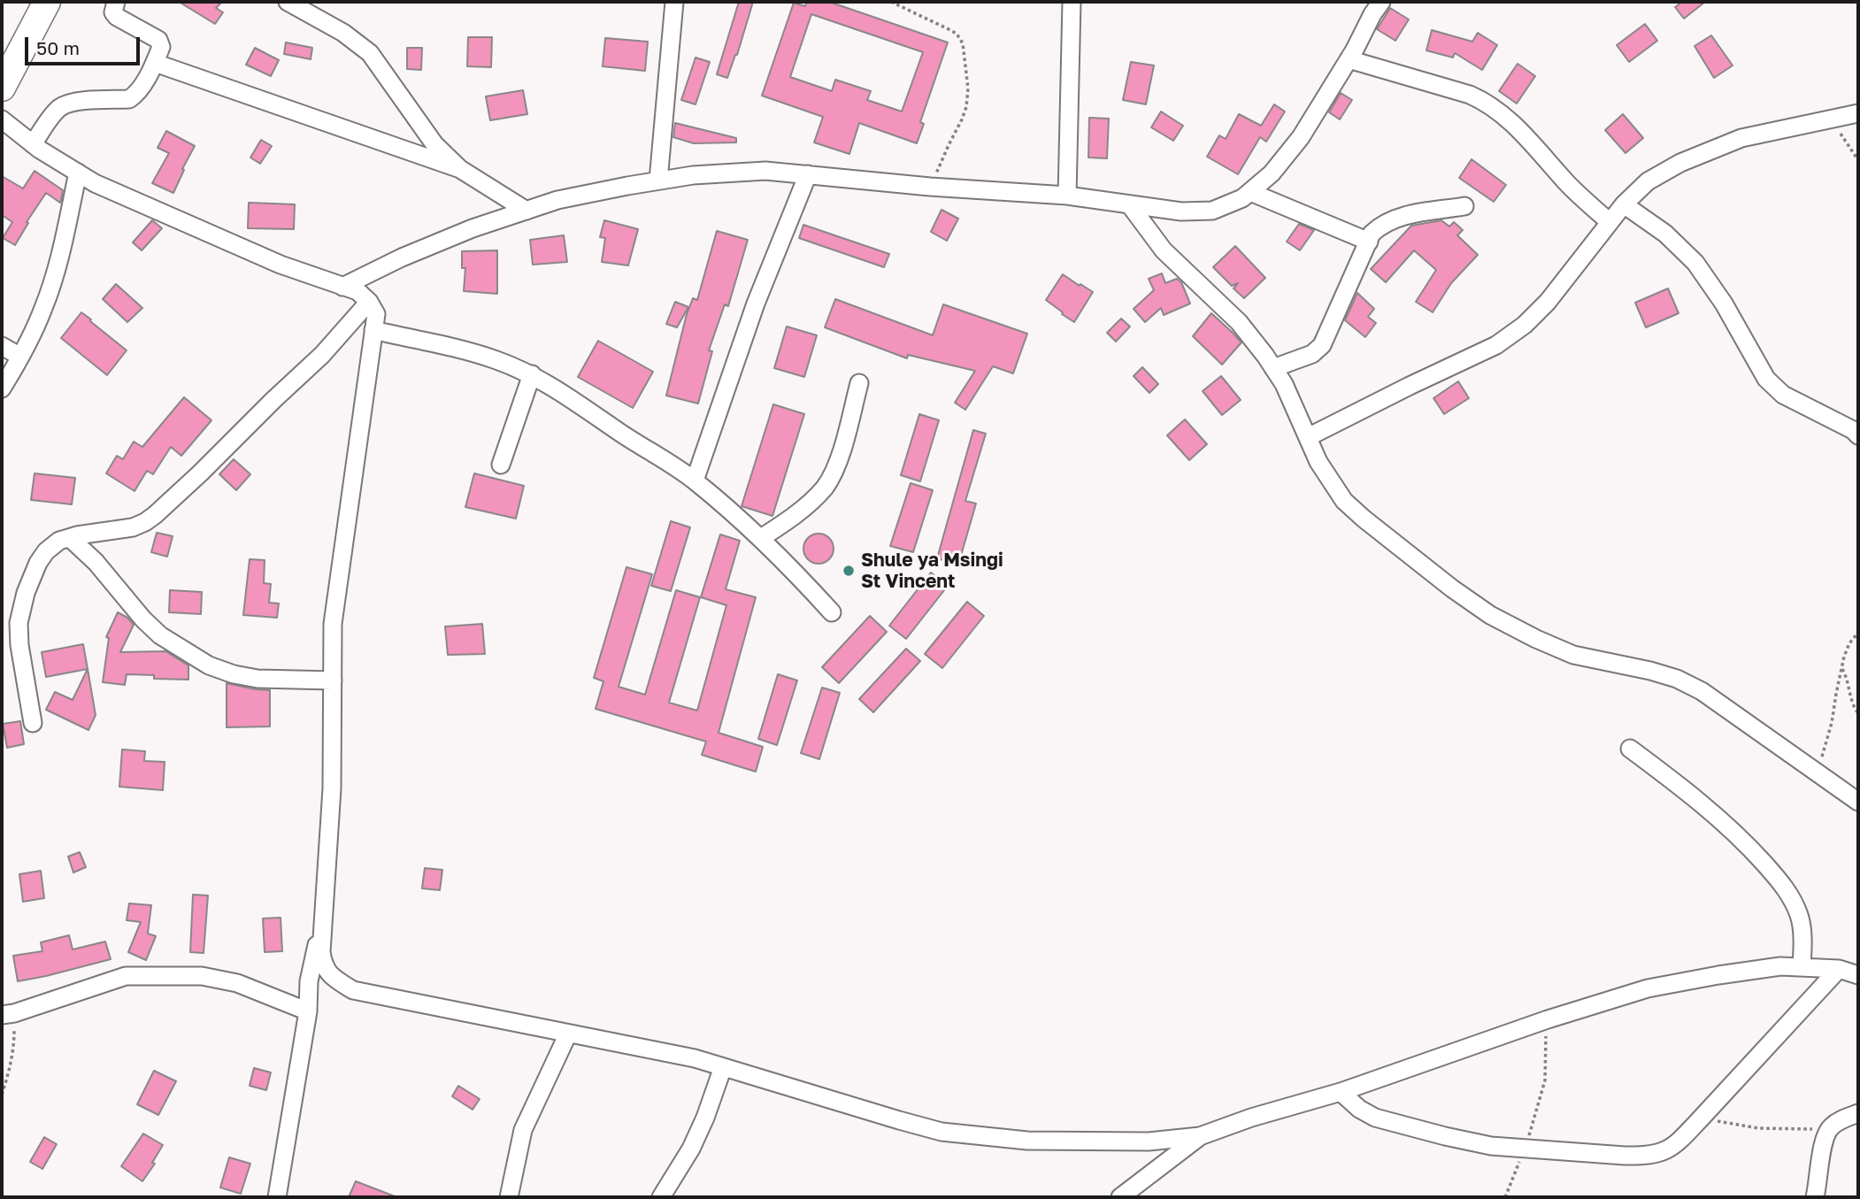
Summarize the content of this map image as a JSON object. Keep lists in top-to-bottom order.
{
  "places": ["Shule ya Msingi St Vincent"],
  "scale_bar": "50 m"
}
